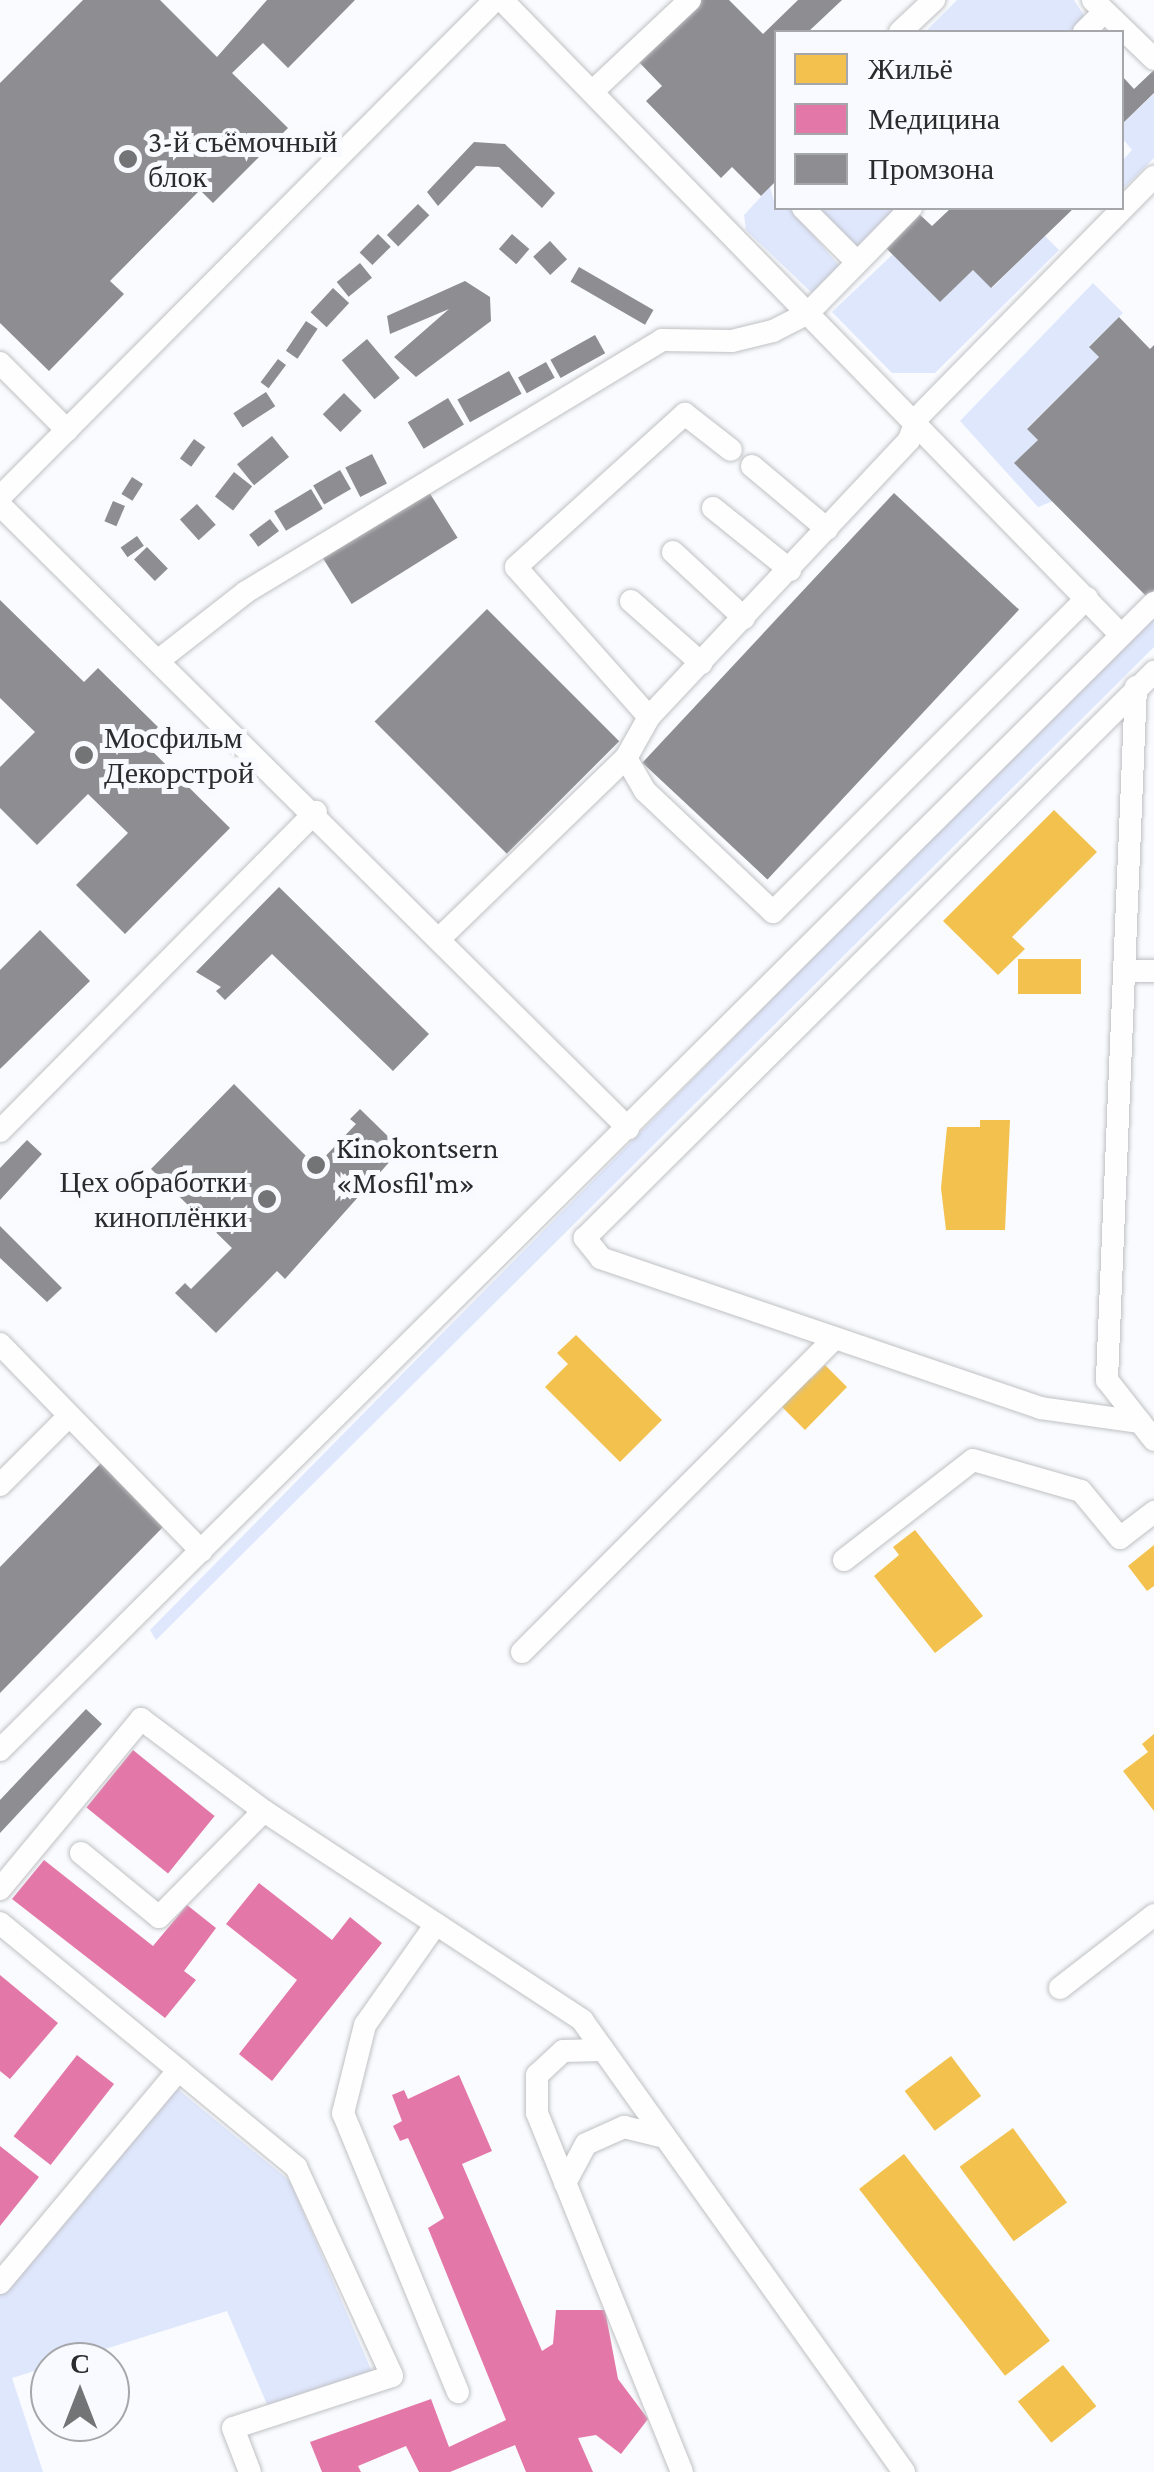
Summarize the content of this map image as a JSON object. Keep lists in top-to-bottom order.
{
  "places": [
    "3-й съёмочный блок",
    "Мосфильм Декорстрой",
    "Kinokontsern «Mosfil'm»",
    "Цех обработки киноплёнки"
  ],
  "legend": ["Жильё", "Медицина", "Промзона"],
  "north": "top"
}
